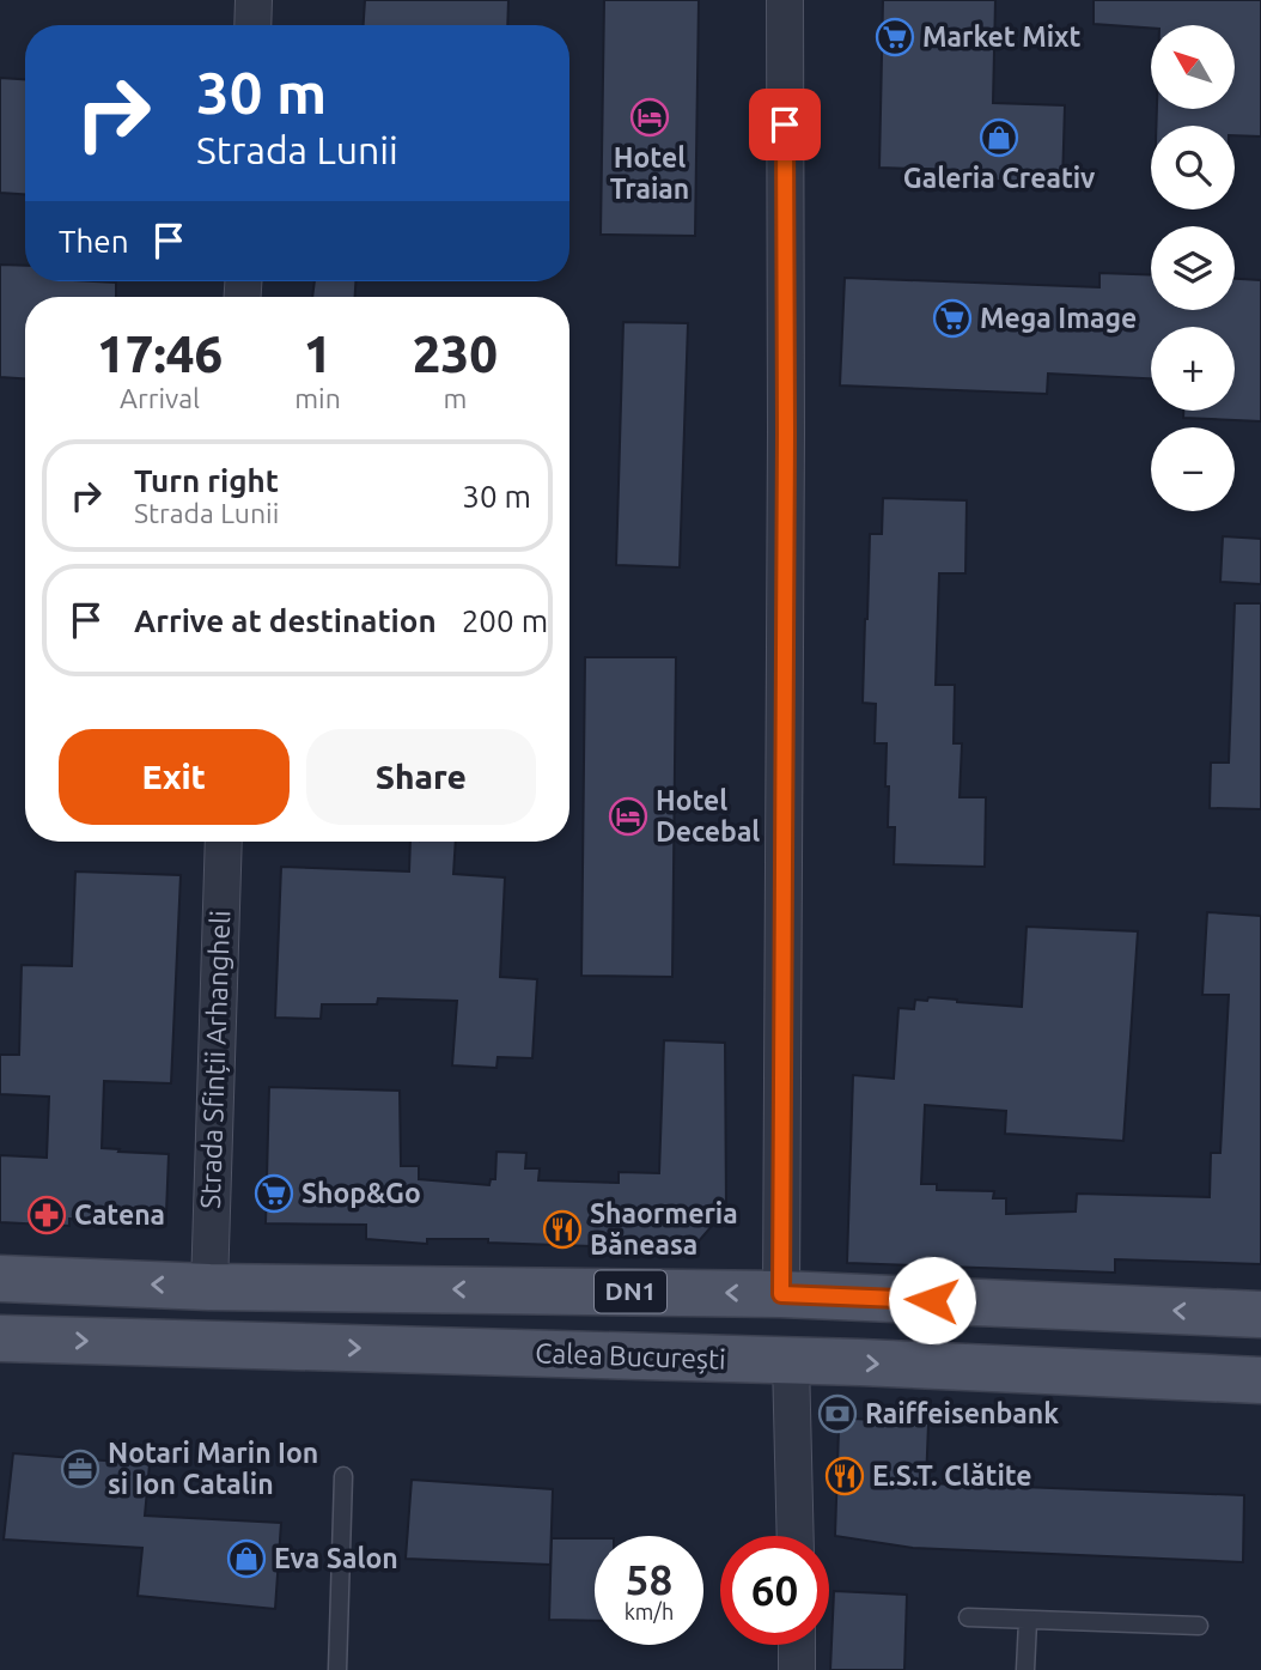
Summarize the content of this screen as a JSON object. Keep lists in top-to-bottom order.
{
  "streets": {
    "main road": ["DN1", "Calea București"],
    "street": ["Strada Sfinții Arhangheli"]
  },
  "crossings": [
    ["Strada Sfinții Arhangheli", "DN1"]
  ],
  "places": {
    "supermarket": ["Market Mixt", "Mega Image", "Shop&Go"],
    "hotel": ["Hotel Traian", "Hotel Decebal"],
    "shop": ["Galeria Creativ", "Eva Salon"],
    "pharmacy": ["Catena"],
    "restaurant": ["Shaormeria Băneasa", "E.S.T. Clătite"],
    "bank": ["Raiffeisenbank"],
    "office": ["Notari Marin Ion si Ion Catalin"]
  },
  "north": "top left",
  "page": {
    "map_buttons": ["+", "−"],
    "turn": ["30 m", "Strada Lunii"],
    "then": "Then",
    "eta": [
      "17:46",
      "Arrival",
      "1",
      "min",
      "230",
      "m"
    ],
    "list": [
      {
        "name": "Turn right",
        "note": "Strada Lunii",
        "value": "30 m"
      },
      {
        "name": "Arrive at destination",
        "value": "200 m"
      }
    ],
    "buttons": ["Exit", "Share"],
    "speed": "58 km/h",
    "limit": "60"
  }
}
